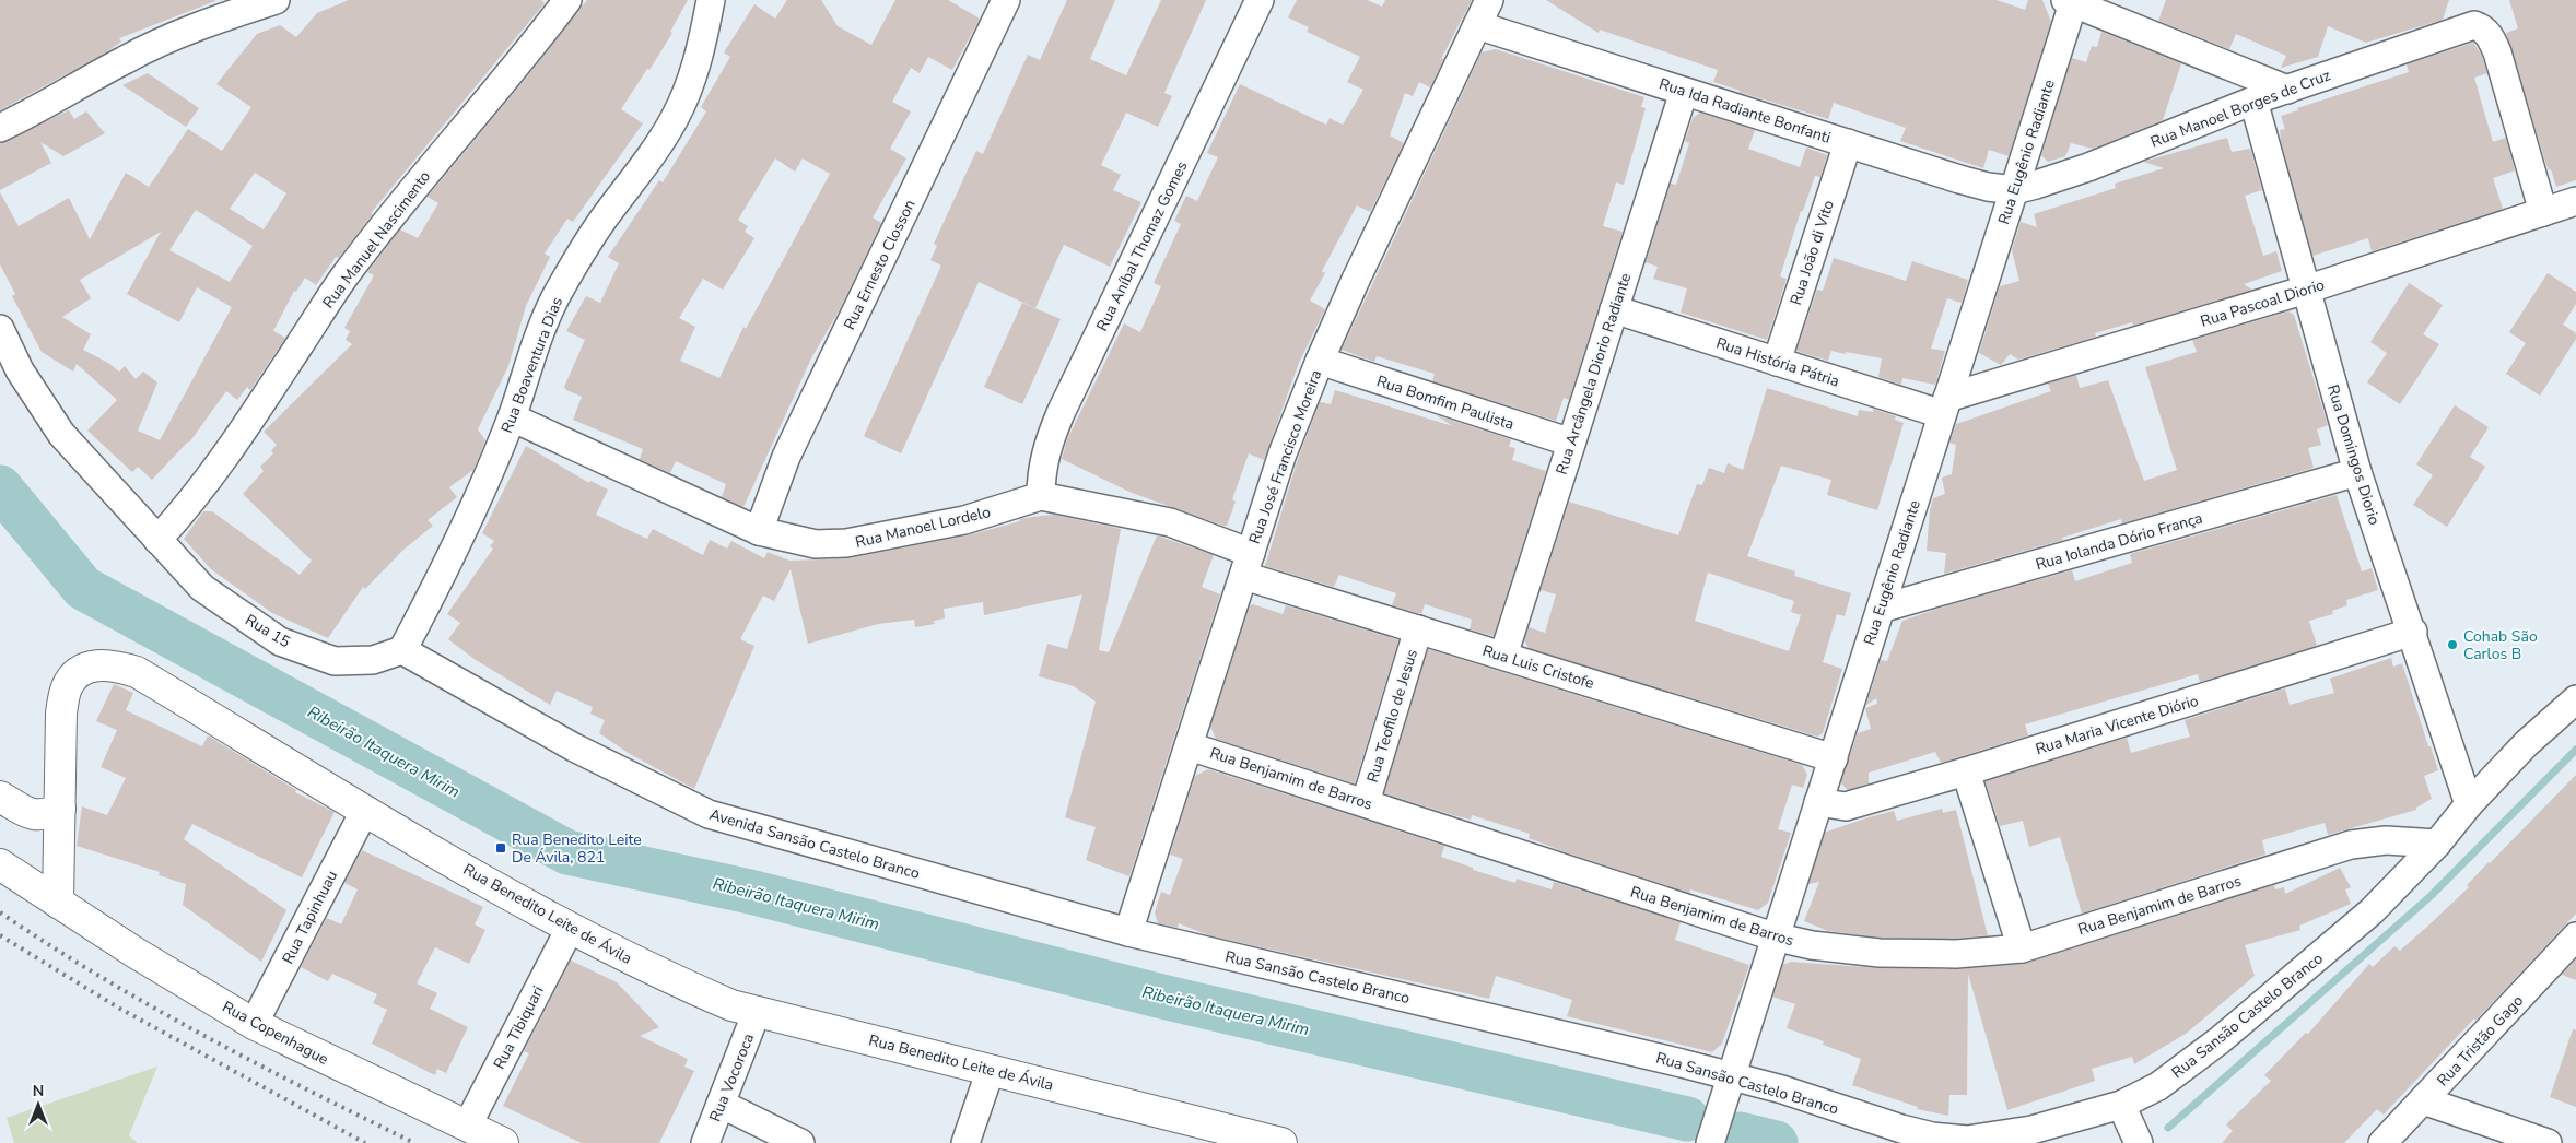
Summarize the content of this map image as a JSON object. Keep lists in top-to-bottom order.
{
  "streets": {
    "main road": ["Rua Benedito Leite de Ávila", "Rua Copenhague"],
    "street": [
      "Rua Manoel Borges de Cruz",
      "Rua Ida Radiante Bonfanti",
      "Rua Eugênio Radiante",
      "Rua Manuel Nascimento",
      "Rua Aníbal Thomaz Gomes",
      "Rua João di Vito",
      "Rua Ernesto Closson",
      "Rua Pascoal Diorio",
      "Rua História Pátria",
      "Rua Boaventura Dias",
      "Rua Arcângela Diorio Radiante",
      "Rua Bomfim Paulista",
      "Rua Domingos Diorio",
      "Rua José Francisco Moreira",
      "Rua Manoel Lordelo",
      "Rua Iolanda Dório França",
      "Rua 15",
      "Rua Luis Cristofe",
      "Rua Teofilo de Jesus",
      "Rua Maria Vicente Diório",
      "Rua Benjamim de Barros",
      "Avenida Sansão Castelo Branco",
      "Rua Tapinhuau",
      "Rua Sansão Castelo Branco",
      "Rua Tibiquari",
      "Rua Tristão Gago",
      "Rua Vocoroca"
    ]
  },
  "crossings": [
    ["Rua Manoel Borges de Cruz", "Rua Ida Radiante Bonfanti"],
    ["Rua Manoel Borges de Cruz", "Rua Eugênio Radiante"],
    ["Rua Manoel Borges de Cruz", "Rua Pascoal Diorio"],
    ["Rua Manoel Borges de Cruz", "Rua Domingos Diorio"],
    ["Rua Ida Radiante Bonfanti", "Rua Eugênio Radiante"],
    ["Rua Ida Radiante Bonfanti", "Rua João di Vito"],
    ["Rua Ida Radiante Bonfanti", "Rua Arcângela Diorio Radiante"],
    ["Rua Ida Radiante Bonfanti", "Rua José Francisco Moreira"],
    ["Rua Eugênio Radiante", "Rua Pascoal Diorio"],
    ["Rua Eugênio Radiante", "Rua História Pátria"],
    ["Rua Eugênio Radiante", "Rua Iolanda Dório França"],
    ["Rua Eugênio Radiante", "Rua Luis Cristofe"],
    ["Rua Eugênio Radiante", "Rua Maria Vicente Diório"],
    ["Rua Eugênio Radiante", "Rua Benjamim de Barros"],
    ["Rua Eugênio Radiante", "Rua Sansão Castelo Branco"],
    ["Rua Manuel Nascimento", "Rua 15"],
    ["Rua Aníbal Thomaz Gomes", "Rua Manoel Lordelo"],
    ["Rua João di Vito", "Rua História Pátria"],
    ["Rua Ernesto Closson", "Rua Manoel Lordelo"],
    ["Rua Pascoal Diorio", "Rua História Pátria"],
    ["Rua Pascoal Diorio", "Rua Domingos Diorio"],
    ["Rua História Pátria", "Rua Arcângela Diorio Radiante"],
    ["Rua Boaventura Dias", "Rua Manoel Lordelo"],
    ["Rua Boaventura Dias", "Rua 15"],
    ["Rua Boaventura Dias", "Avenida Sansão Castelo Branco"],
    ["Rua Arcângela Diorio Radiante", "Rua Bomfim Paulista"],
    ["Rua Arcângela Diorio Radiante", "Rua Luis Cristofe"],
    ["Rua Bomfim Paulista", "Rua José Francisco Moreira"],
    ["Rua Domingos Diorio", "Rua Iolanda Dório França"],
    ["Rua Domingos Diorio", "Rua Maria Vicente Diório"],
    ["Rua Domingos Diorio", "Rua Sansão Castelo Branco"],
    ["Rua José Francisco Moreira", "Rua Manoel Lordelo"],
    ["Rua José Francisco Moreira", "Rua Luis Cristofe"],
    ["Rua José Francisco Moreira", "Rua Benjamim de Barros"],
    ["Rua José Francisco Moreira", "Avenida Sansão Castelo Branco"],
    ["Rua José Francisco Moreira", "Rua Sansão Castelo Branco"],
    ["Rua Manoel Lordelo", "Rua Luis Cristofe"],
    ["Rua 15", "Avenida Sansão Castelo Branco"],
    ["Rua Luis Cristofe", "Rua Teofilo de Jesus"],
    ["Rua Teofilo de Jesus", "Rua Benjamim de Barros"],
    ["Rua Benjamim de Barros", "Rua Sansão Castelo Branco"],
    ["Avenida Sansão Castelo Branco", "Rua Sansão Castelo Branco"],
    ["Rua Benedito Leite de Ávila", "Rua Tapinhuau"],
    ["Rua Benedito Leite de Ávila", "Rua Tibiquari"],
    ["Rua Benedito Leite de Ávila", "Rua Copenhague"],
    ["Rua Benedito Leite de Ávila", "Rua Vocoroca"],
    ["Rua Tapinhuau", "Rua Copenhague"],
    ["Rua Tibiquari", "Rua Copenhague"]
  ],
  "water": ["Ribeirão Itaquera Mirim"],
  "places": {
    "other": ["Cohab São Carlos B"],
    "transit": ["Rua Benedito Leite De Ávila, 821"]
  },
  "north": "top"
}
